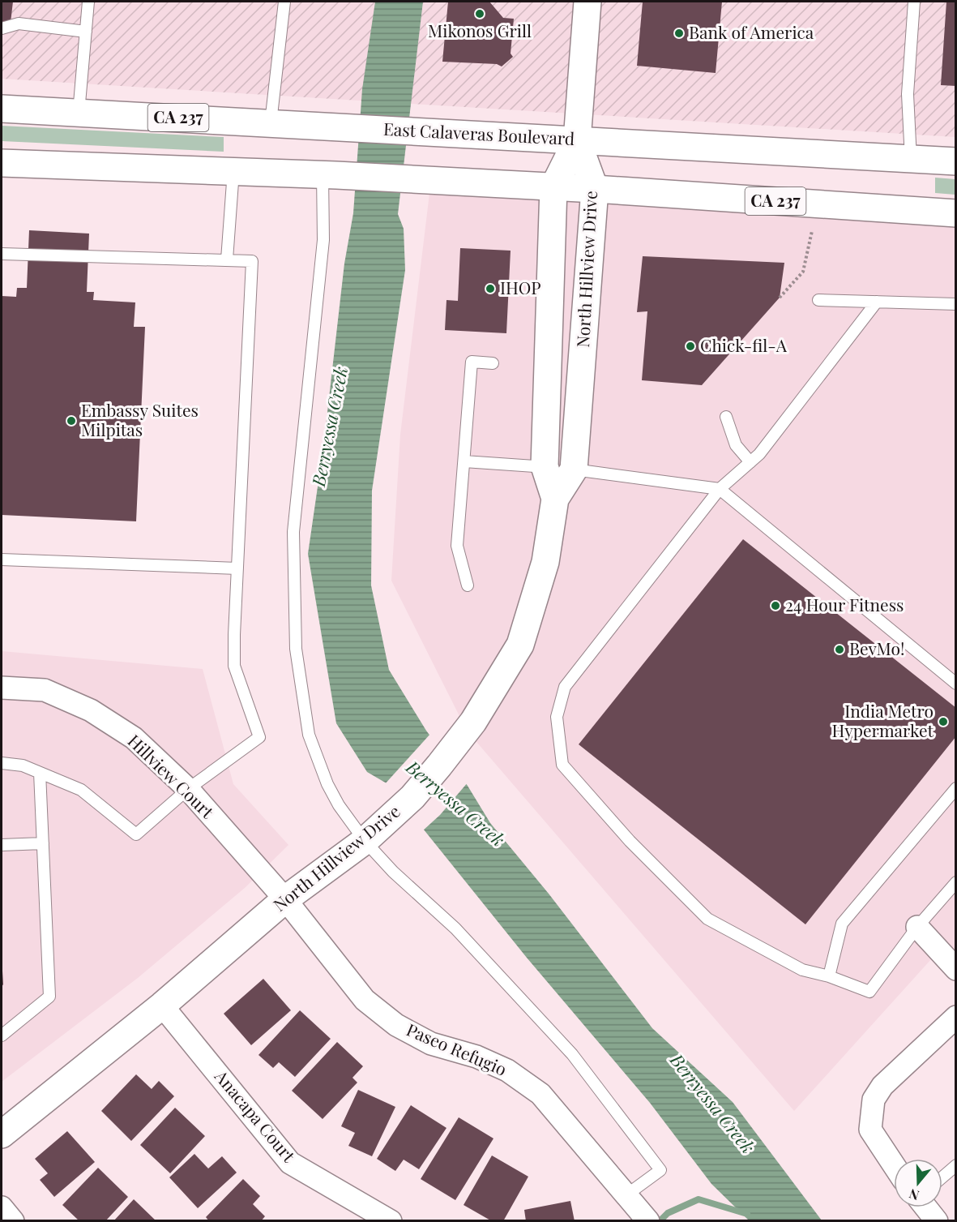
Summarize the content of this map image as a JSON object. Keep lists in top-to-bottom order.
{
  "streets": {
    "main road": ["CA 237", "East Calaveras Boulevard", "North Hillview Drive"],
    "street": ["Hillview Court", "Paseo Refugio", "Anacapa Court"]
  },
  "crossings": [
    ["CA 237", "North Hillview Drive"],
    ["East Calaveras Boulevard", "North Hillview Drive"],
    ["North Hillview Drive", "Hillview Court"],
    ["North Hillview Drive", "Paseo Refugio"],
    ["North Hillview Drive", "Anacapa Court"],
    ["Hillview Court", "Paseo Refugio"]
  ],
  "water": ["Berryessa Creek"],
  "places": [
    "Mikonos Grill",
    "Bank of America",
    "IHOP",
    "Chick-fil-A",
    "Embassy Suites Milpitas",
    "24 Hour Fitness",
    "BevMo!",
    "India Metro Hypermarket"
  ],
  "north": "bottom"
}
